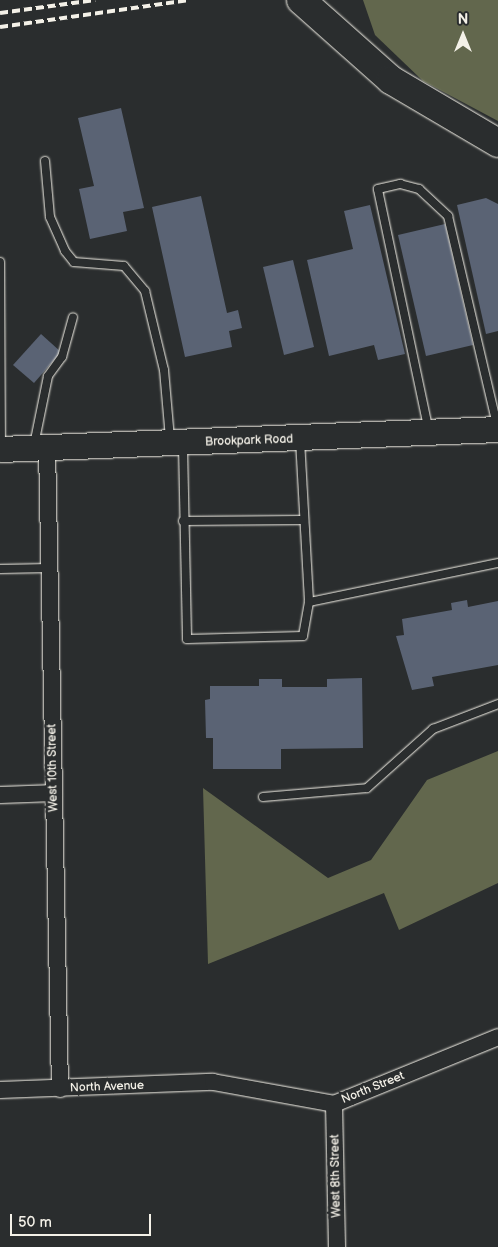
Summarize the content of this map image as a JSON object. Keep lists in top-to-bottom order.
{
  "streets": {
    "main road": ["Brookpark Road"],
    "street": [
      "West 10th Street",
      "North Avenue",
      "North Street",
      "West 8th Street"
    ]
  },
  "crossings": [
    ["Brookpark Road", "West 10th Street"],
    ["West 10th Street", "North Avenue"],
    ["North Avenue", "North Street"],
    ["North Street", "West 8th Street"]
  ],
  "scale_bar": "50 m",
  "north": "top"
}
